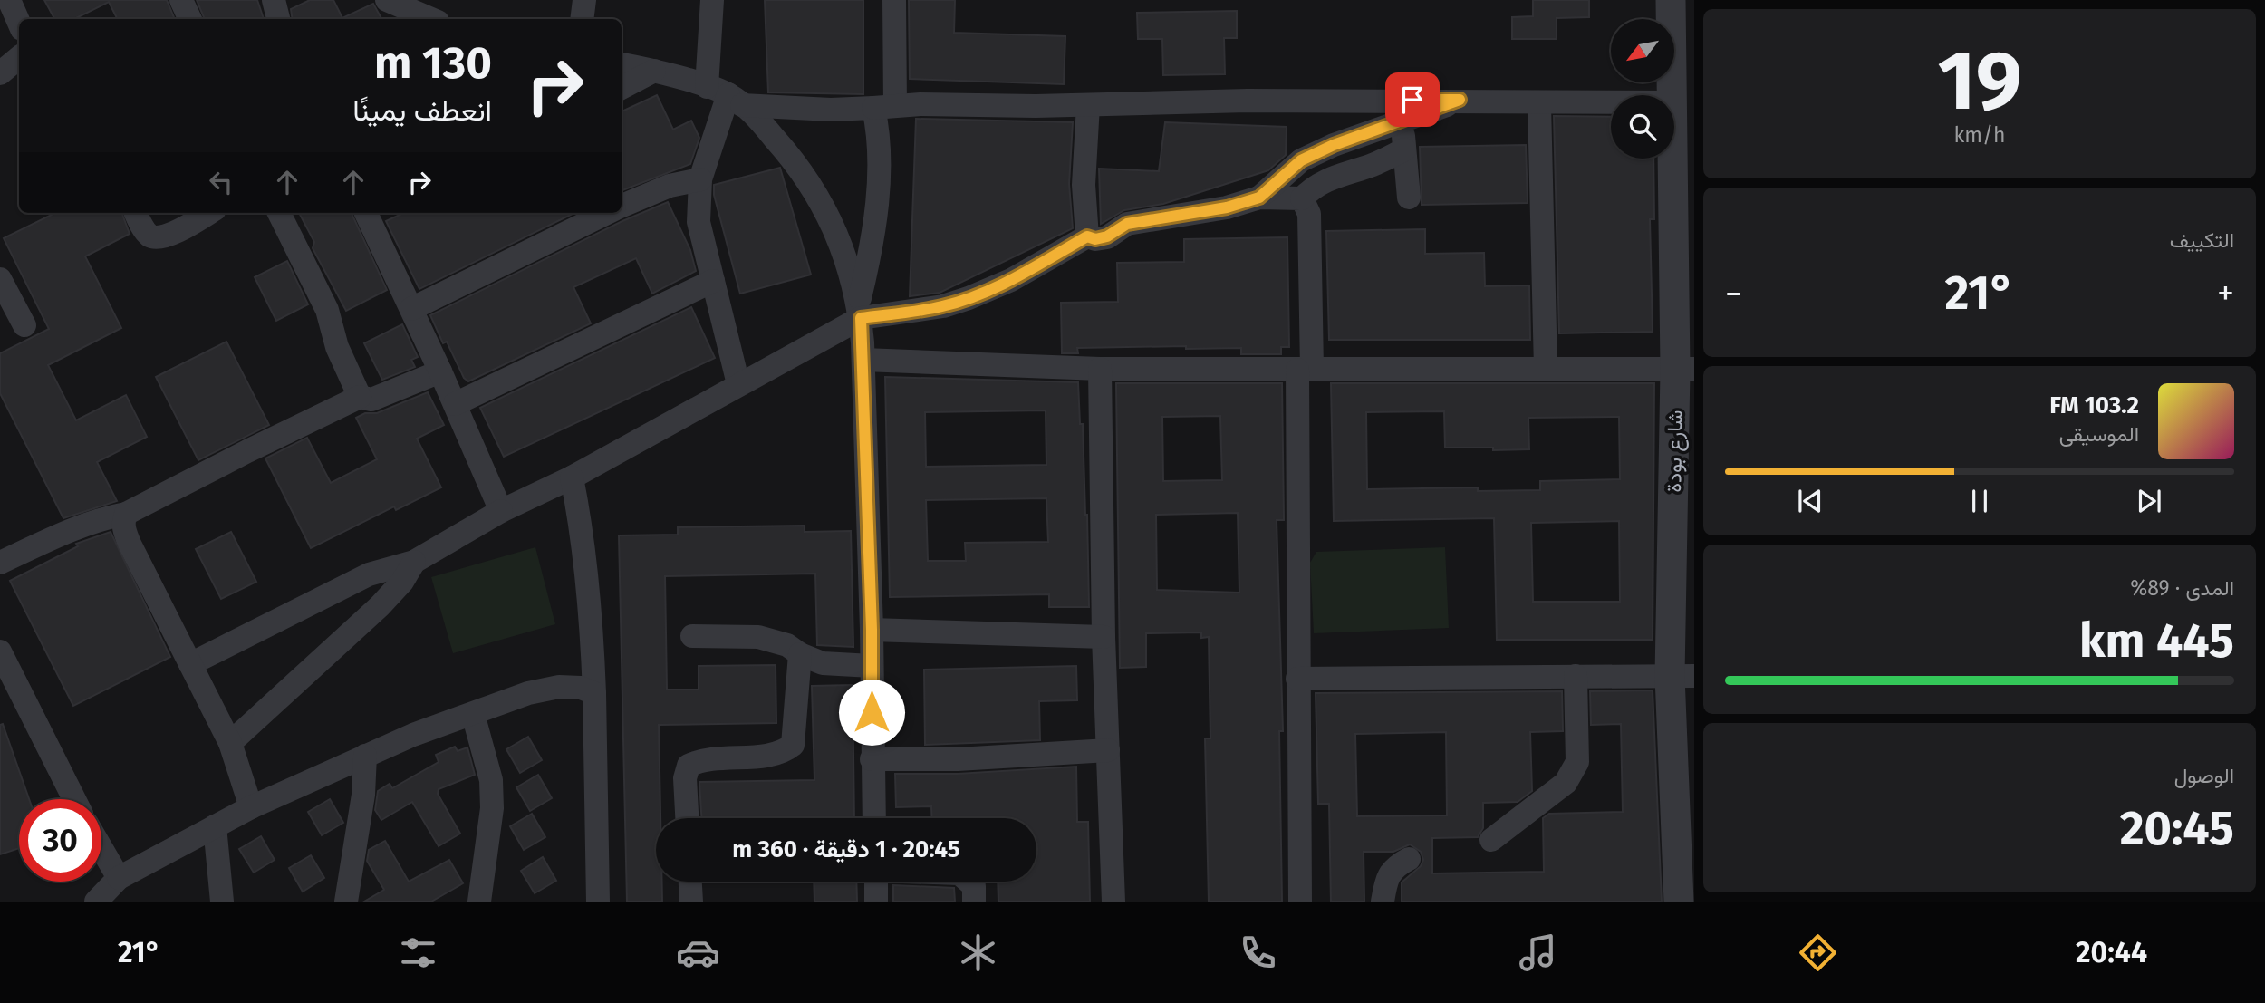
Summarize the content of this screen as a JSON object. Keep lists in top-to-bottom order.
{
  "streets": {
    "street": ["شارع بودة"]
  },
  "north": "bottom left",
  "page": {
    "tile": [
      ["19", "km/h"],
      "التكييف",
      ["المدى · 89%", "445 km"],
      ["الوصول", "20:45"]
    ],
    "turn": ["130 m", "انعطف يمينًا"],
    "heat": ["−", "21°", "+"],
    "song": ["103.2 FM", "الموسيقى"],
    "limit": "30",
    "trip": "20:45 · 1 دقيقة · 360 m",
    "tabs": ["20:44", "21°"]
  }
}
